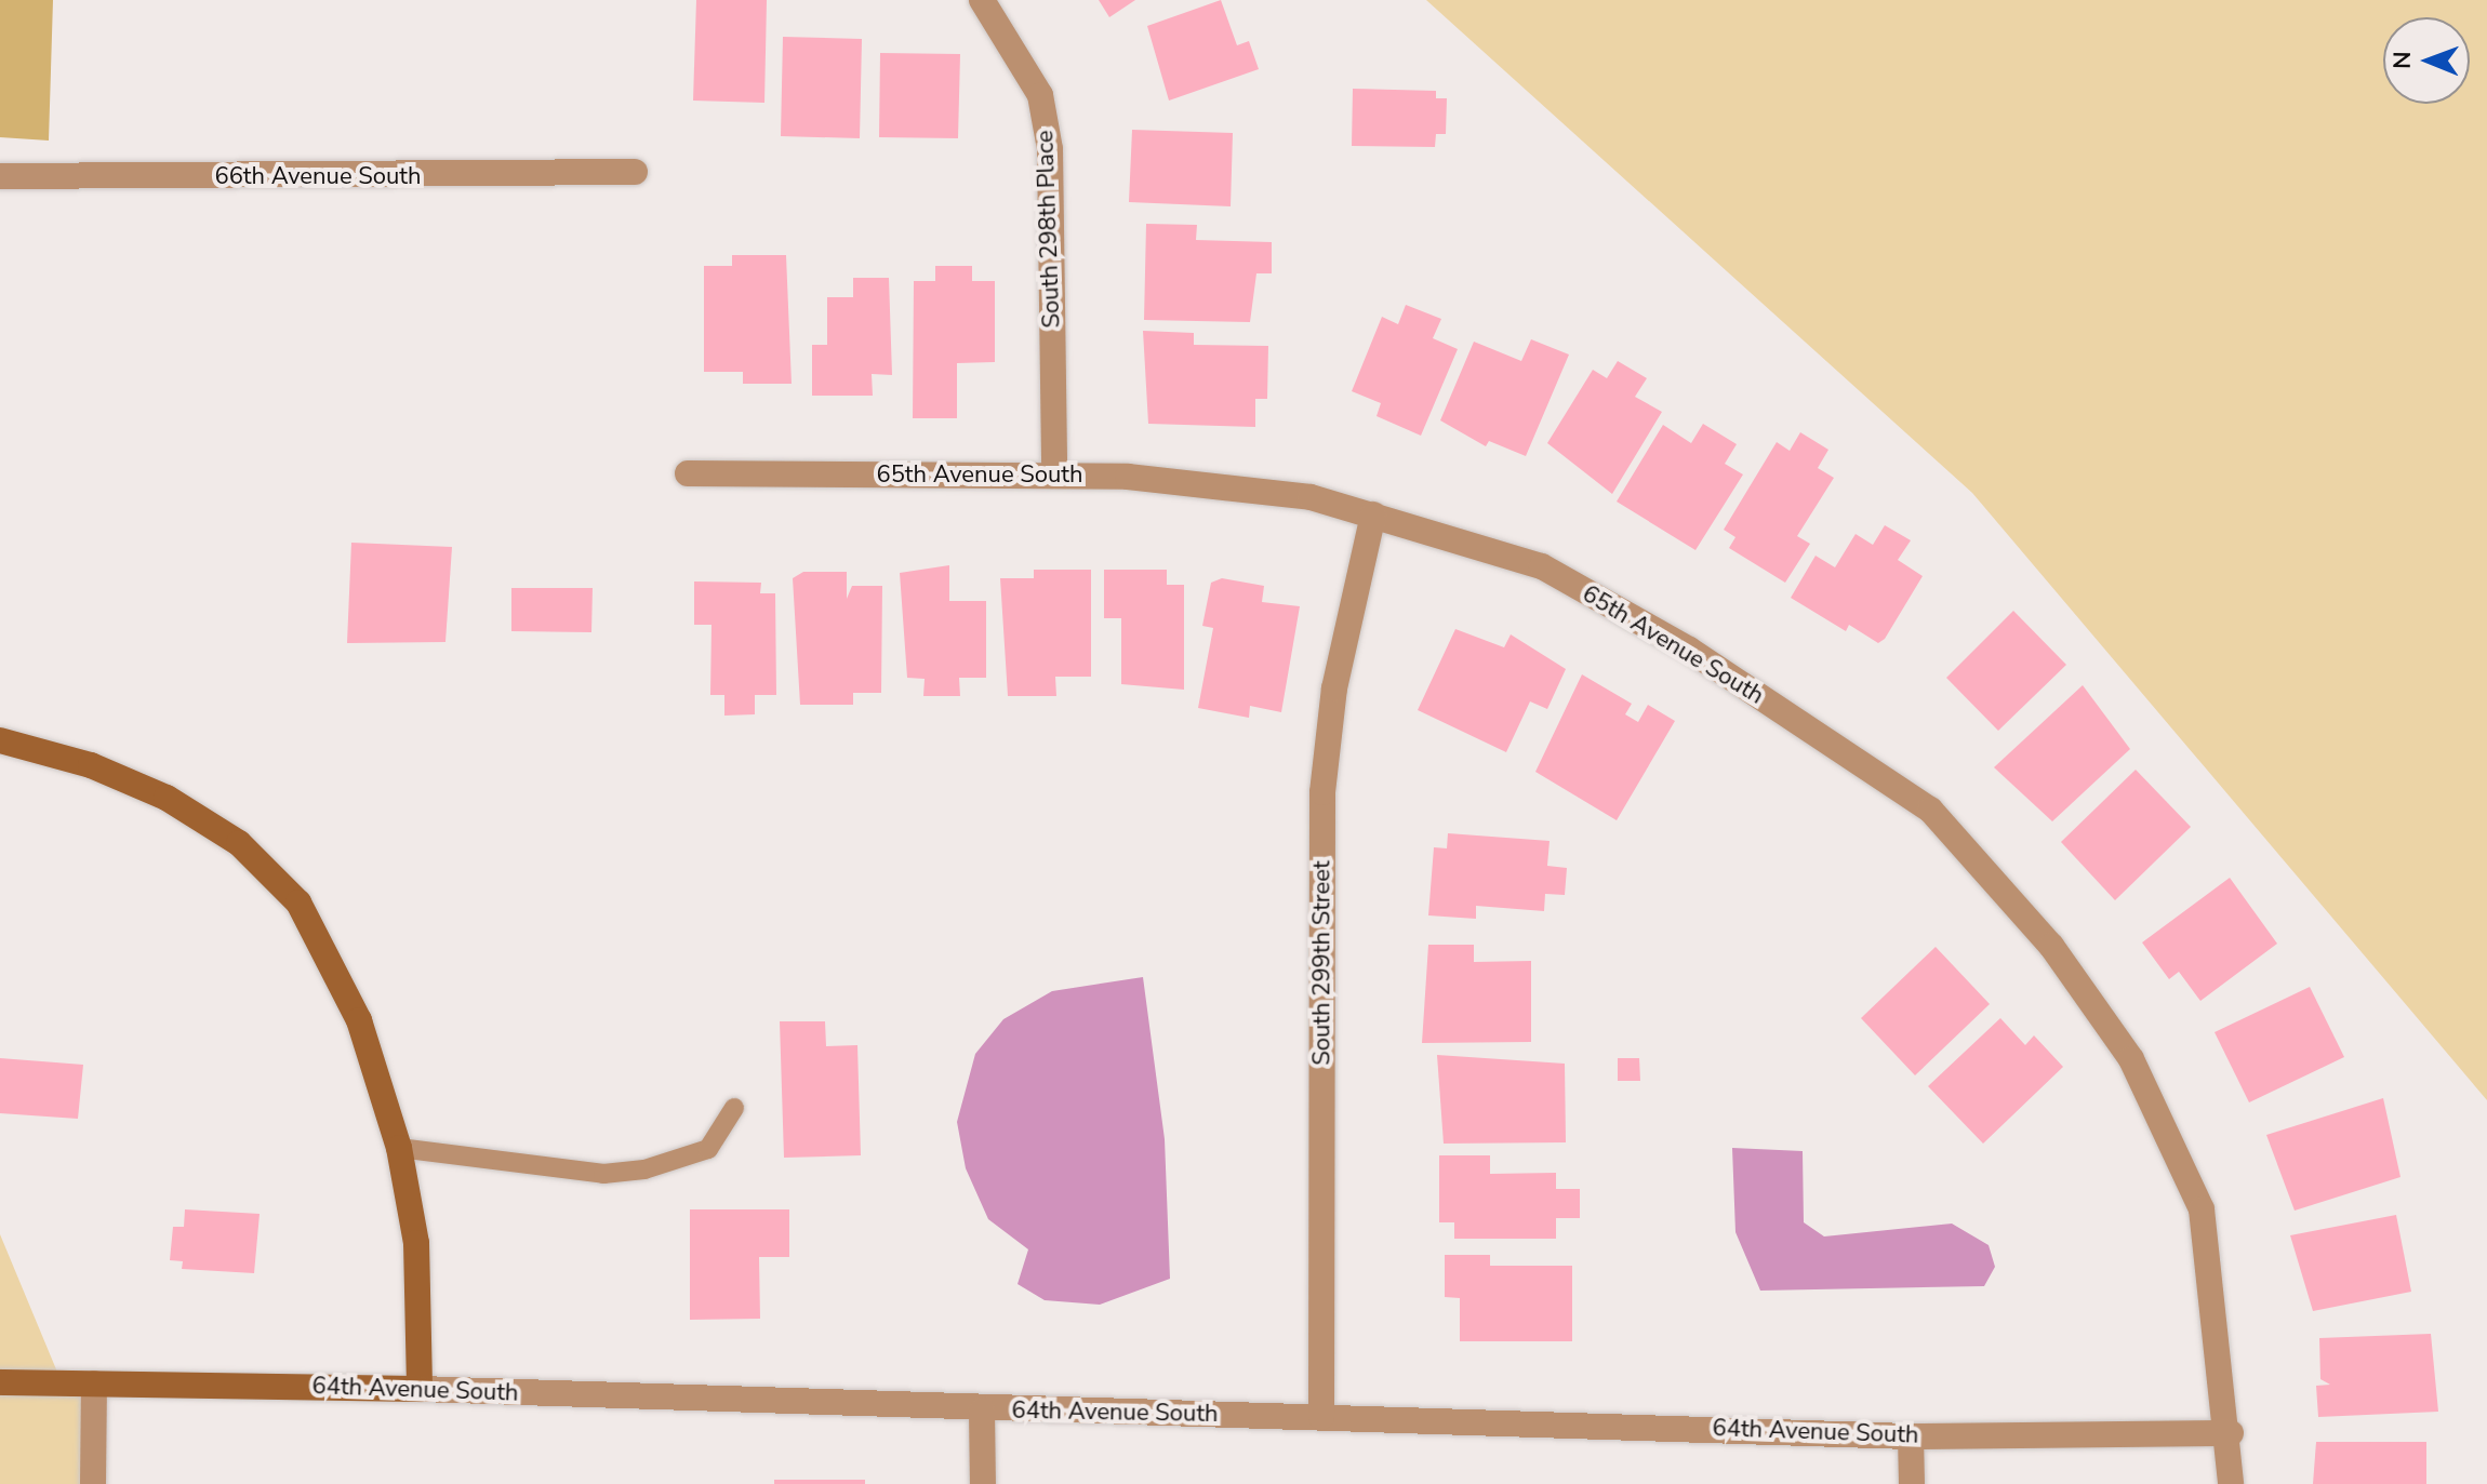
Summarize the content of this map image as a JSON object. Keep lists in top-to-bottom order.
{
  "streets": {
    "street": [
      "66th Avenue South",
      "South 298th Place",
      "65th Avenue South",
      "South 299th Street",
      "64th Avenue South"
    ]
  },
  "crossings": [
    ["South 298th Place", "65th Avenue South"],
    ["65th Avenue South", "South 299th Street"],
    ["65th Avenue South", "64th Avenue South"],
    ["South 299th Street", "64th Avenue South"]
  ],
  "north": "left"
}
